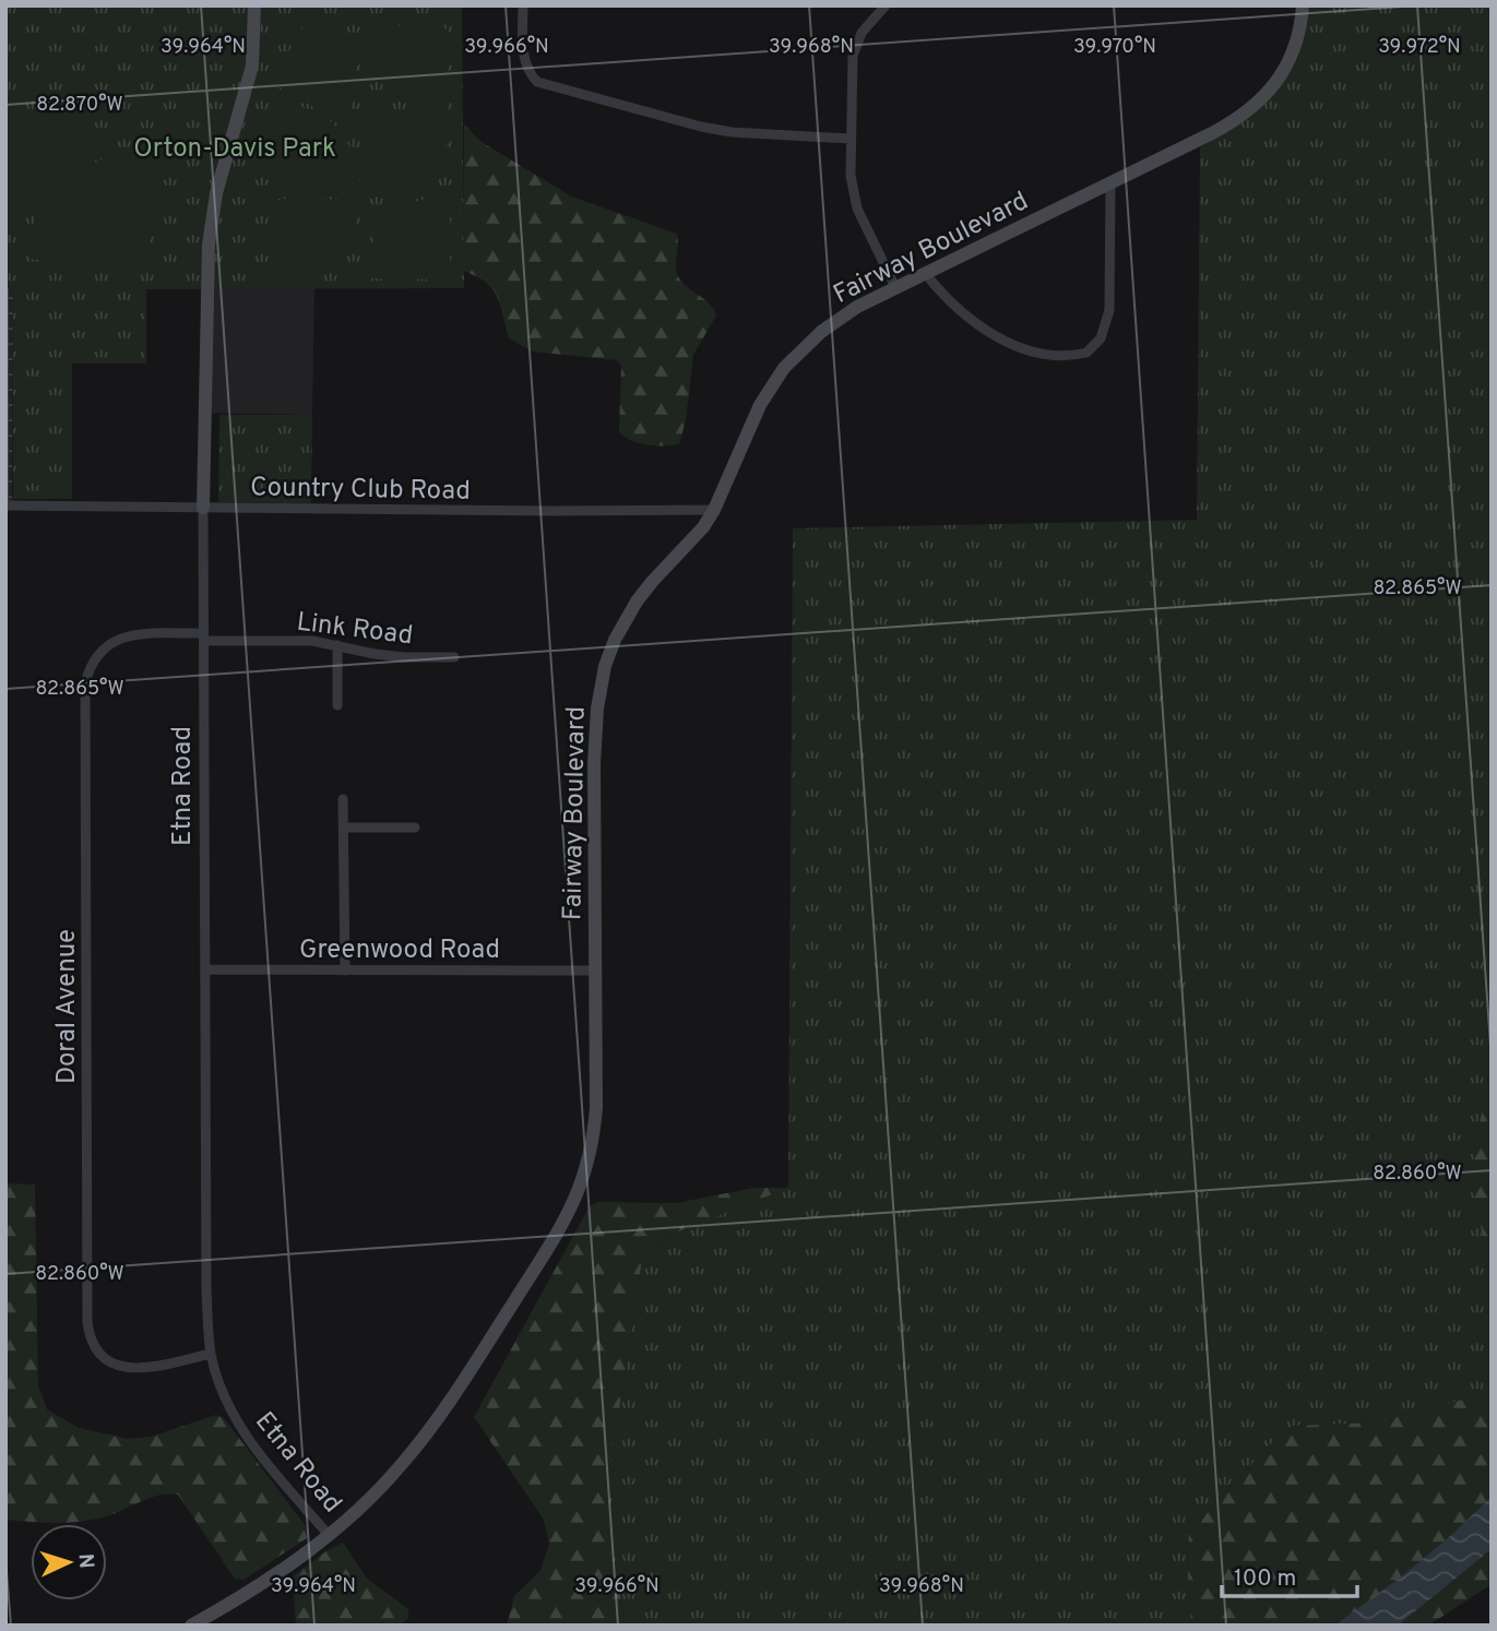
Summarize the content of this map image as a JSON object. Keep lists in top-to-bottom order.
{
  "streets": {
    "street": [
      "Fairway Boulevard",
      "Country Club Road",
      "Link Road",
      "Etna Road",
      "Greenwood Road",
      "Doral Avenue"
    ]
  },
  "crossings": [
    ["Fairway Boulevard", "Country Club Road"],
    ["Fairway Boulevard", "Etna Road"],
    ["Fairway Boulevard", "Greenwood Road"],
    ["Country Club Road", "Etna Road"],
    ["Link Road", "Etna Road"],
    ["Link Road", "Doral Avenue"],
    ["Etna Road", "Greenwood Road"],
    ["Etna Road", "Doral Avenue"]
  ],
  "parks": ["Orton-Davis Park"],
  "scale_bar": "100 m",
  "north": "right",
  "coordinates": [
    "39.972°N",
    "39.964°N",
    "39.966°N",
    "39.968°N",
    "39.970°N",
    "82.870°W",
    "82.865°W",
    "82.860°W"
  ]
}
